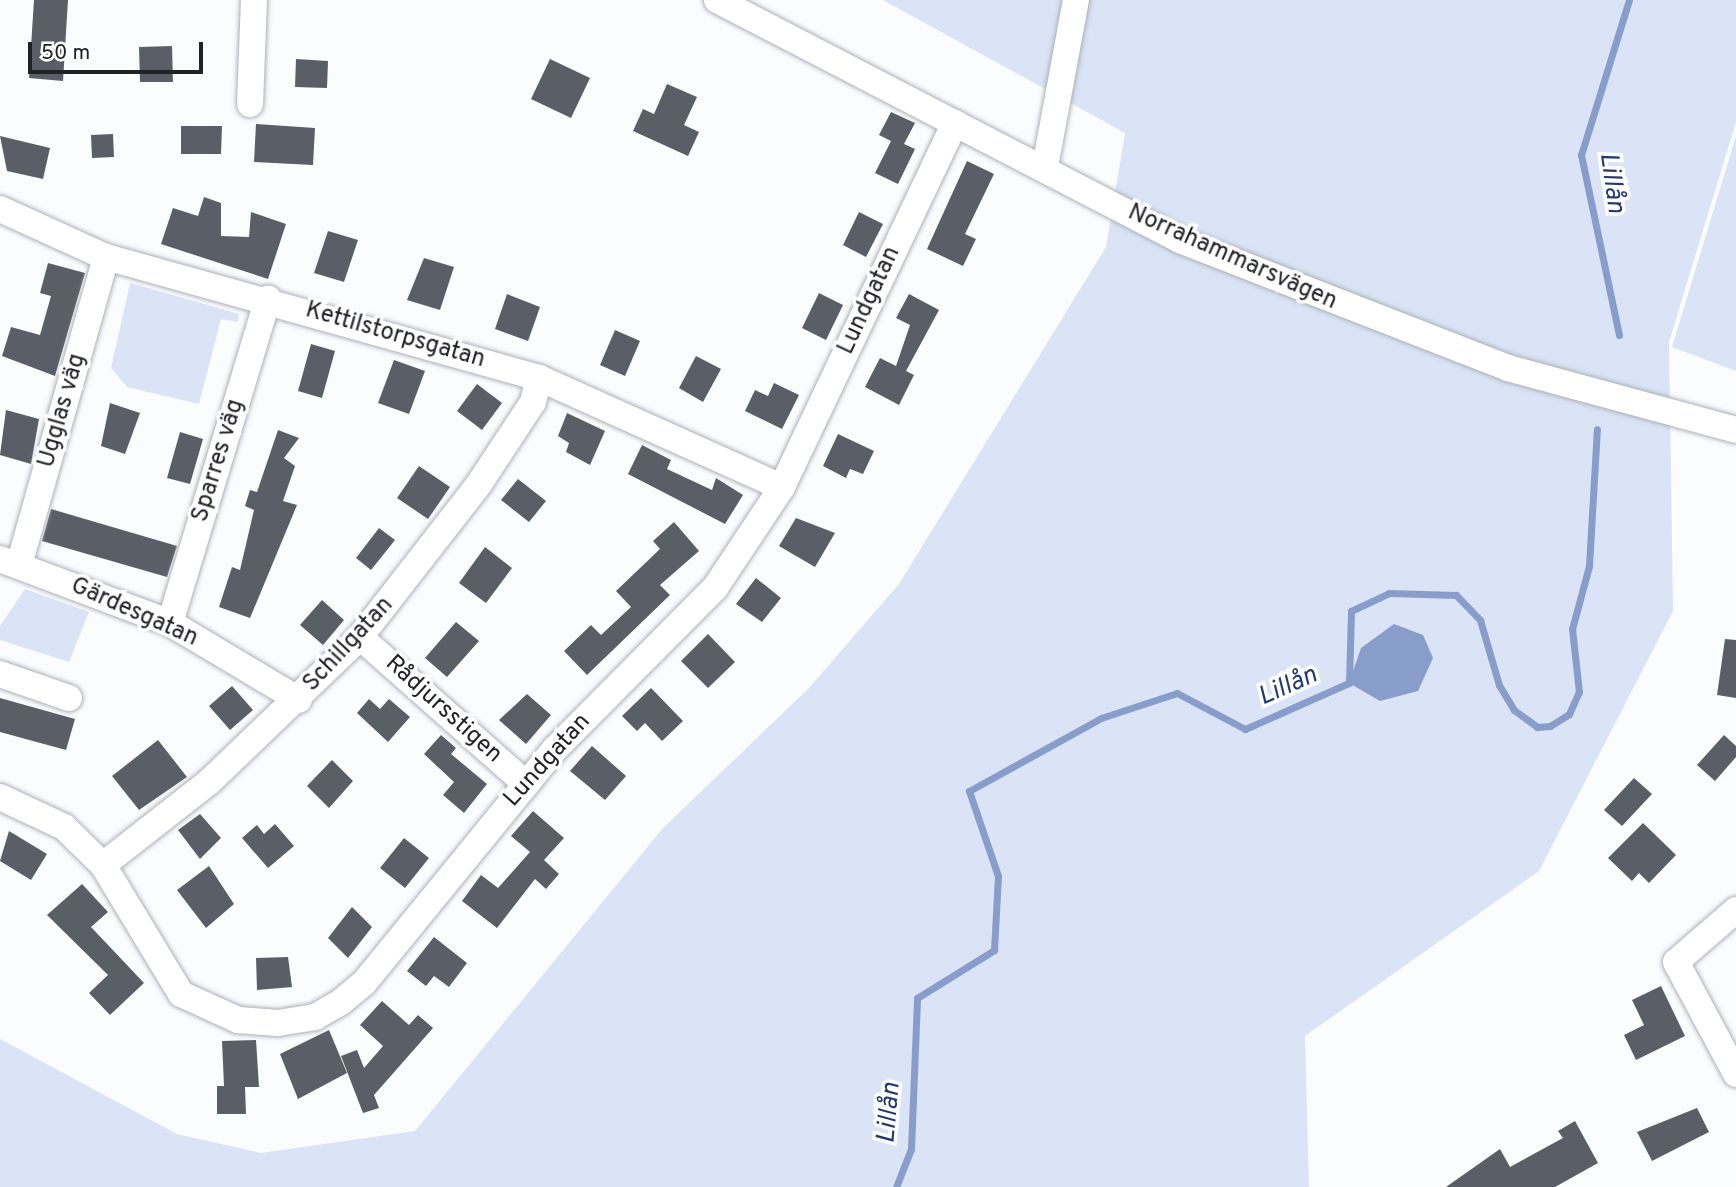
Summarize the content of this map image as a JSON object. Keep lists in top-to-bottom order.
{
  "streets": {
    "street": [
      "Norrahammarsvägen",
      "Lundgatan",
      "Kettilstorpsgatan",
      "Ugglas väg",
      "Sparres väg",
      "Gärdesgatan",
      "Schillgatan",
      "Rådjursstigen"
    ]
  },
  "crossings": [
    ["Norrahammarsvägen", "Lundgatan"],
    ["Lundgatan", "Kettilstorpsgatan"],
    ["Lundgatan", "Schillgatan"],
    ["Lundgatan", "Rådjursstigen"],
    ["Kettilstorpsgatan", "Ugglas väg"],
    ["Kettilstorpsgatan", "Sparres väg"],
    ["Kettilstorpsgatan", "Schillgatan"],
    ["Ugglas väg", "Gärdesgatan"],
    ["Sparres väg", "Gärdesgatan"],
    ["Gärdesgatan", "Schillgatan"],
    ["Schillgatan", "Rådjursstigen"]
  ],
  "water": ["Lillån"],
  "scale_bar": "50 m"
}
